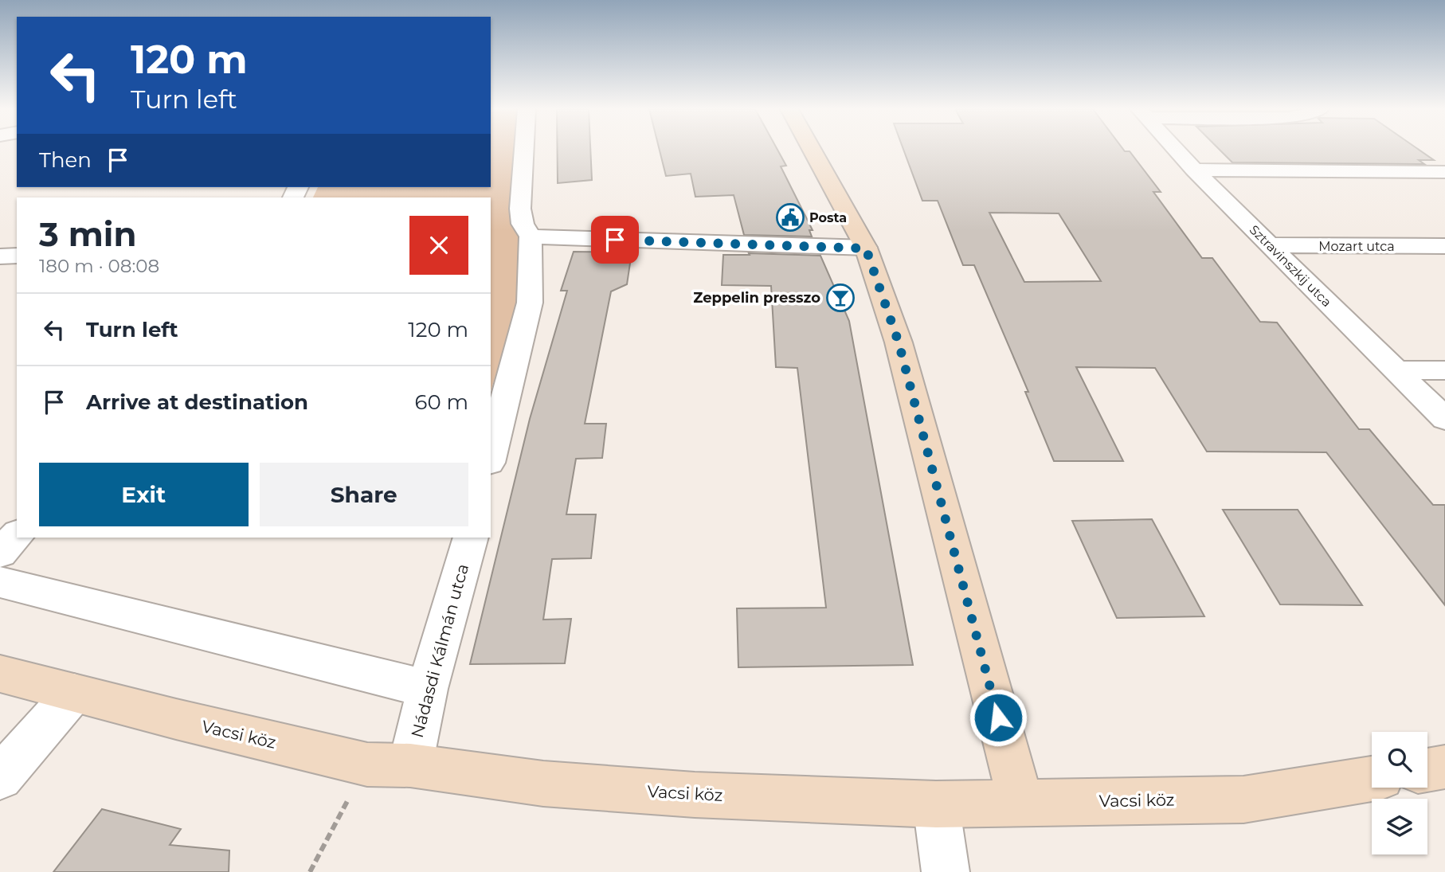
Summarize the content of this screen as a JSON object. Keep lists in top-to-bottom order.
{
  "streets": {
    "street": [
      "Mozart utca",
      "Sztravinszkij utca",
      "Nádasdi Kálmán utca",
      "Vacsi köz"
    ]
  },
  "crossings": [
    ["Mozart utca", "Sztravinszkij utca"],
    ["Nádasdi Kálmán utca", "Vacsi köz"]
  ],
  "places": {
    "public building": ["Posta"],
    "bar": ["Zeppelin presszo"]
  },
  "page": {
    "turn": ["120 m", "Turn left"],
    "then": "Then",
    "heading": ["3 min", "180 m · 08:08"],
    "list": [
      {
        "name": "Turn left",
        "value": "120 m"
      },
      {
        "name": "Arrive at destination",
        "value": "60 m"
      }
    ],
    "buttons": ["Exit", "Share"]
  }
}
